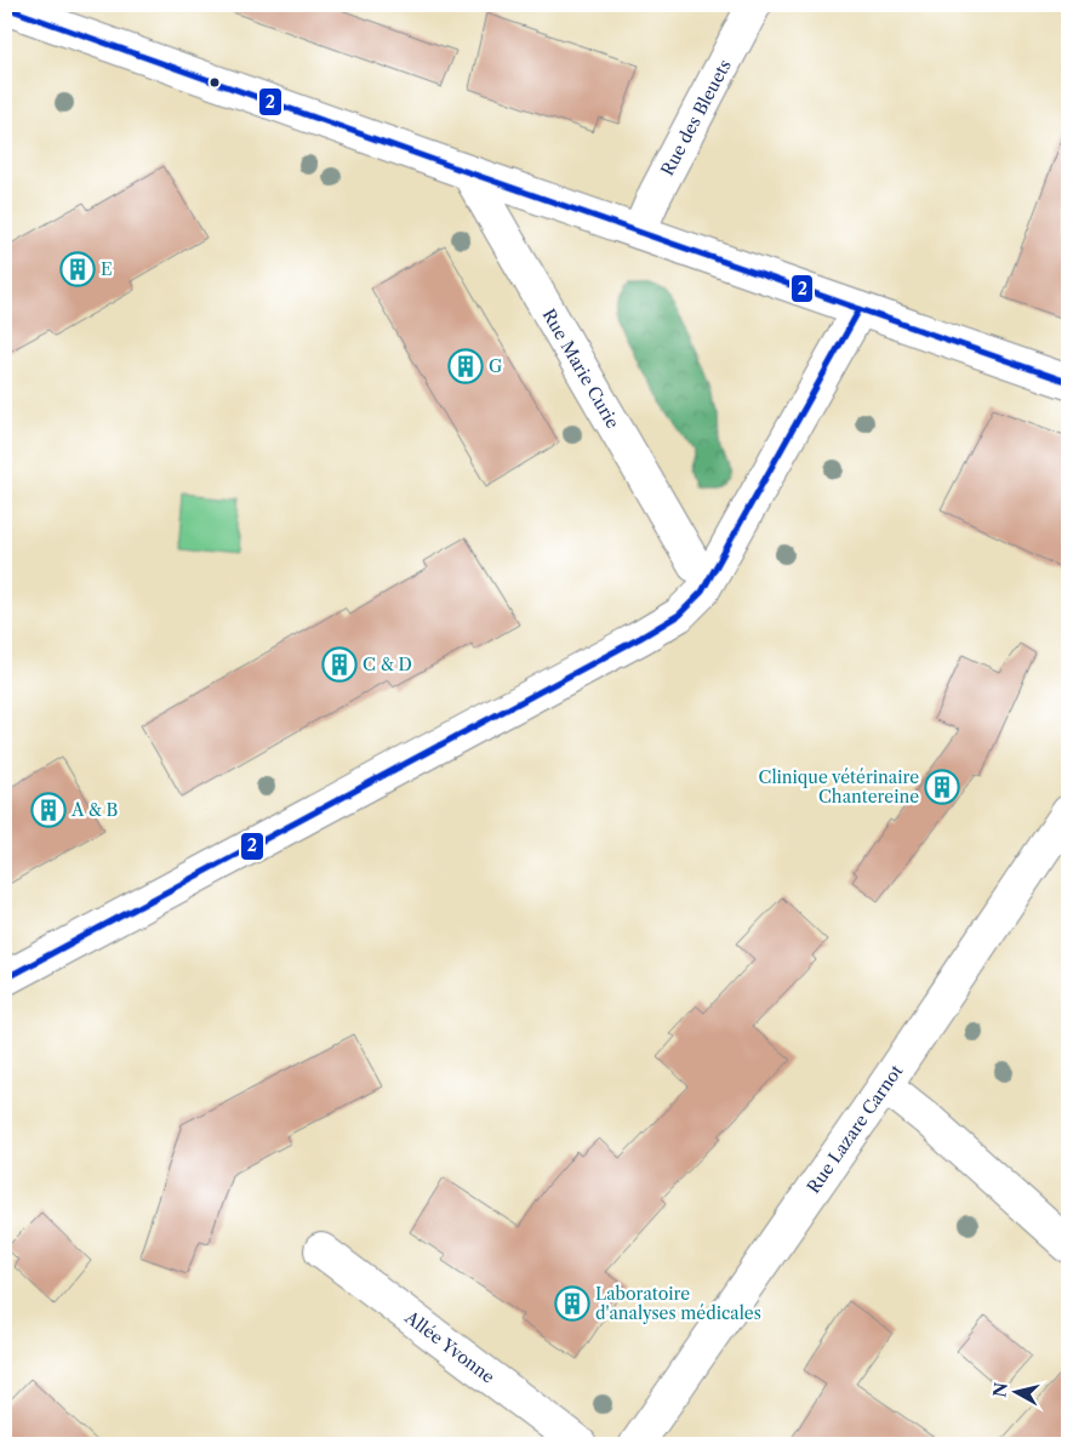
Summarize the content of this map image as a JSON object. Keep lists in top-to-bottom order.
{
  "streets": {
    "street": [
      "Rue des Bleuets",
      "Rue Marie Curie",
      "Rue Lazare Carnot",
      "Allée Yvonne"
    ]
  },
  "places": {
    "building": [
      "E",
      "G",
      "C & D",
      "Clinique vétérinaire Chantereine",
      "A & B",
      "Laboratoire d'analyses médicales"
    ]
  },
  "lines": ["transit line 2"],
  "north": "left"
}
